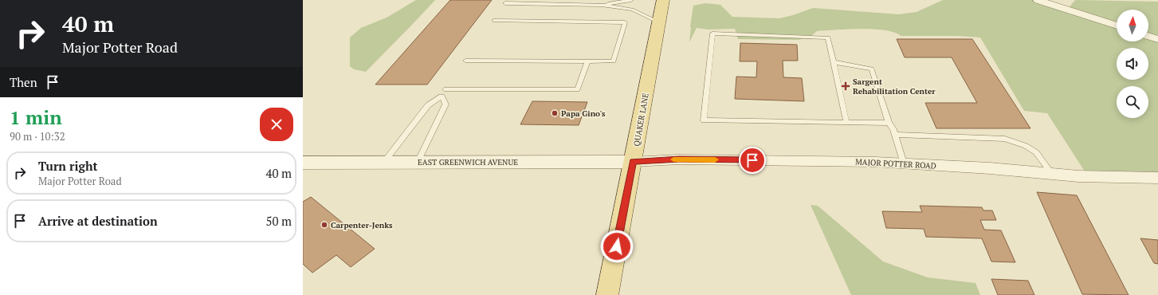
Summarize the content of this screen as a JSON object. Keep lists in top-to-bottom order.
{
  "streets": {
    "main road": ["QUAKER LANE"],
    "street": ["EAST GREENWICH AVENUE", "MAJOR POTTER ROAD"]
  },
  "crossings": [
    ["QUAKER LANE", "EAST GREENWICH AVENUE"],
    ["QUAKER LANE", "MAJOR POTTER ROAD"],
    ["EAST GREENWICH AVENUE", "MAJOR POTTER ROAD"]
  ],
  "places": {
    "health": ["Sargent Rehabilitation Center"],
    "other": ["Papa Gino's", "Carpenter-Jenks"]
  },
  "north": "top",
  "page": {
    "turn": ["40 m", "Major Potter Road"],
    "then": "Then",
    "heading": ["1 min", "90 m · 10:32"],
    "list": [
      {
        "name": "Turn right",
        "note": "Major Potter Road",
        "value": "40 m"
      },
      {
        "name": "Arrive at destination",
        "value": "50 m"
      }
    ]
  }
}
